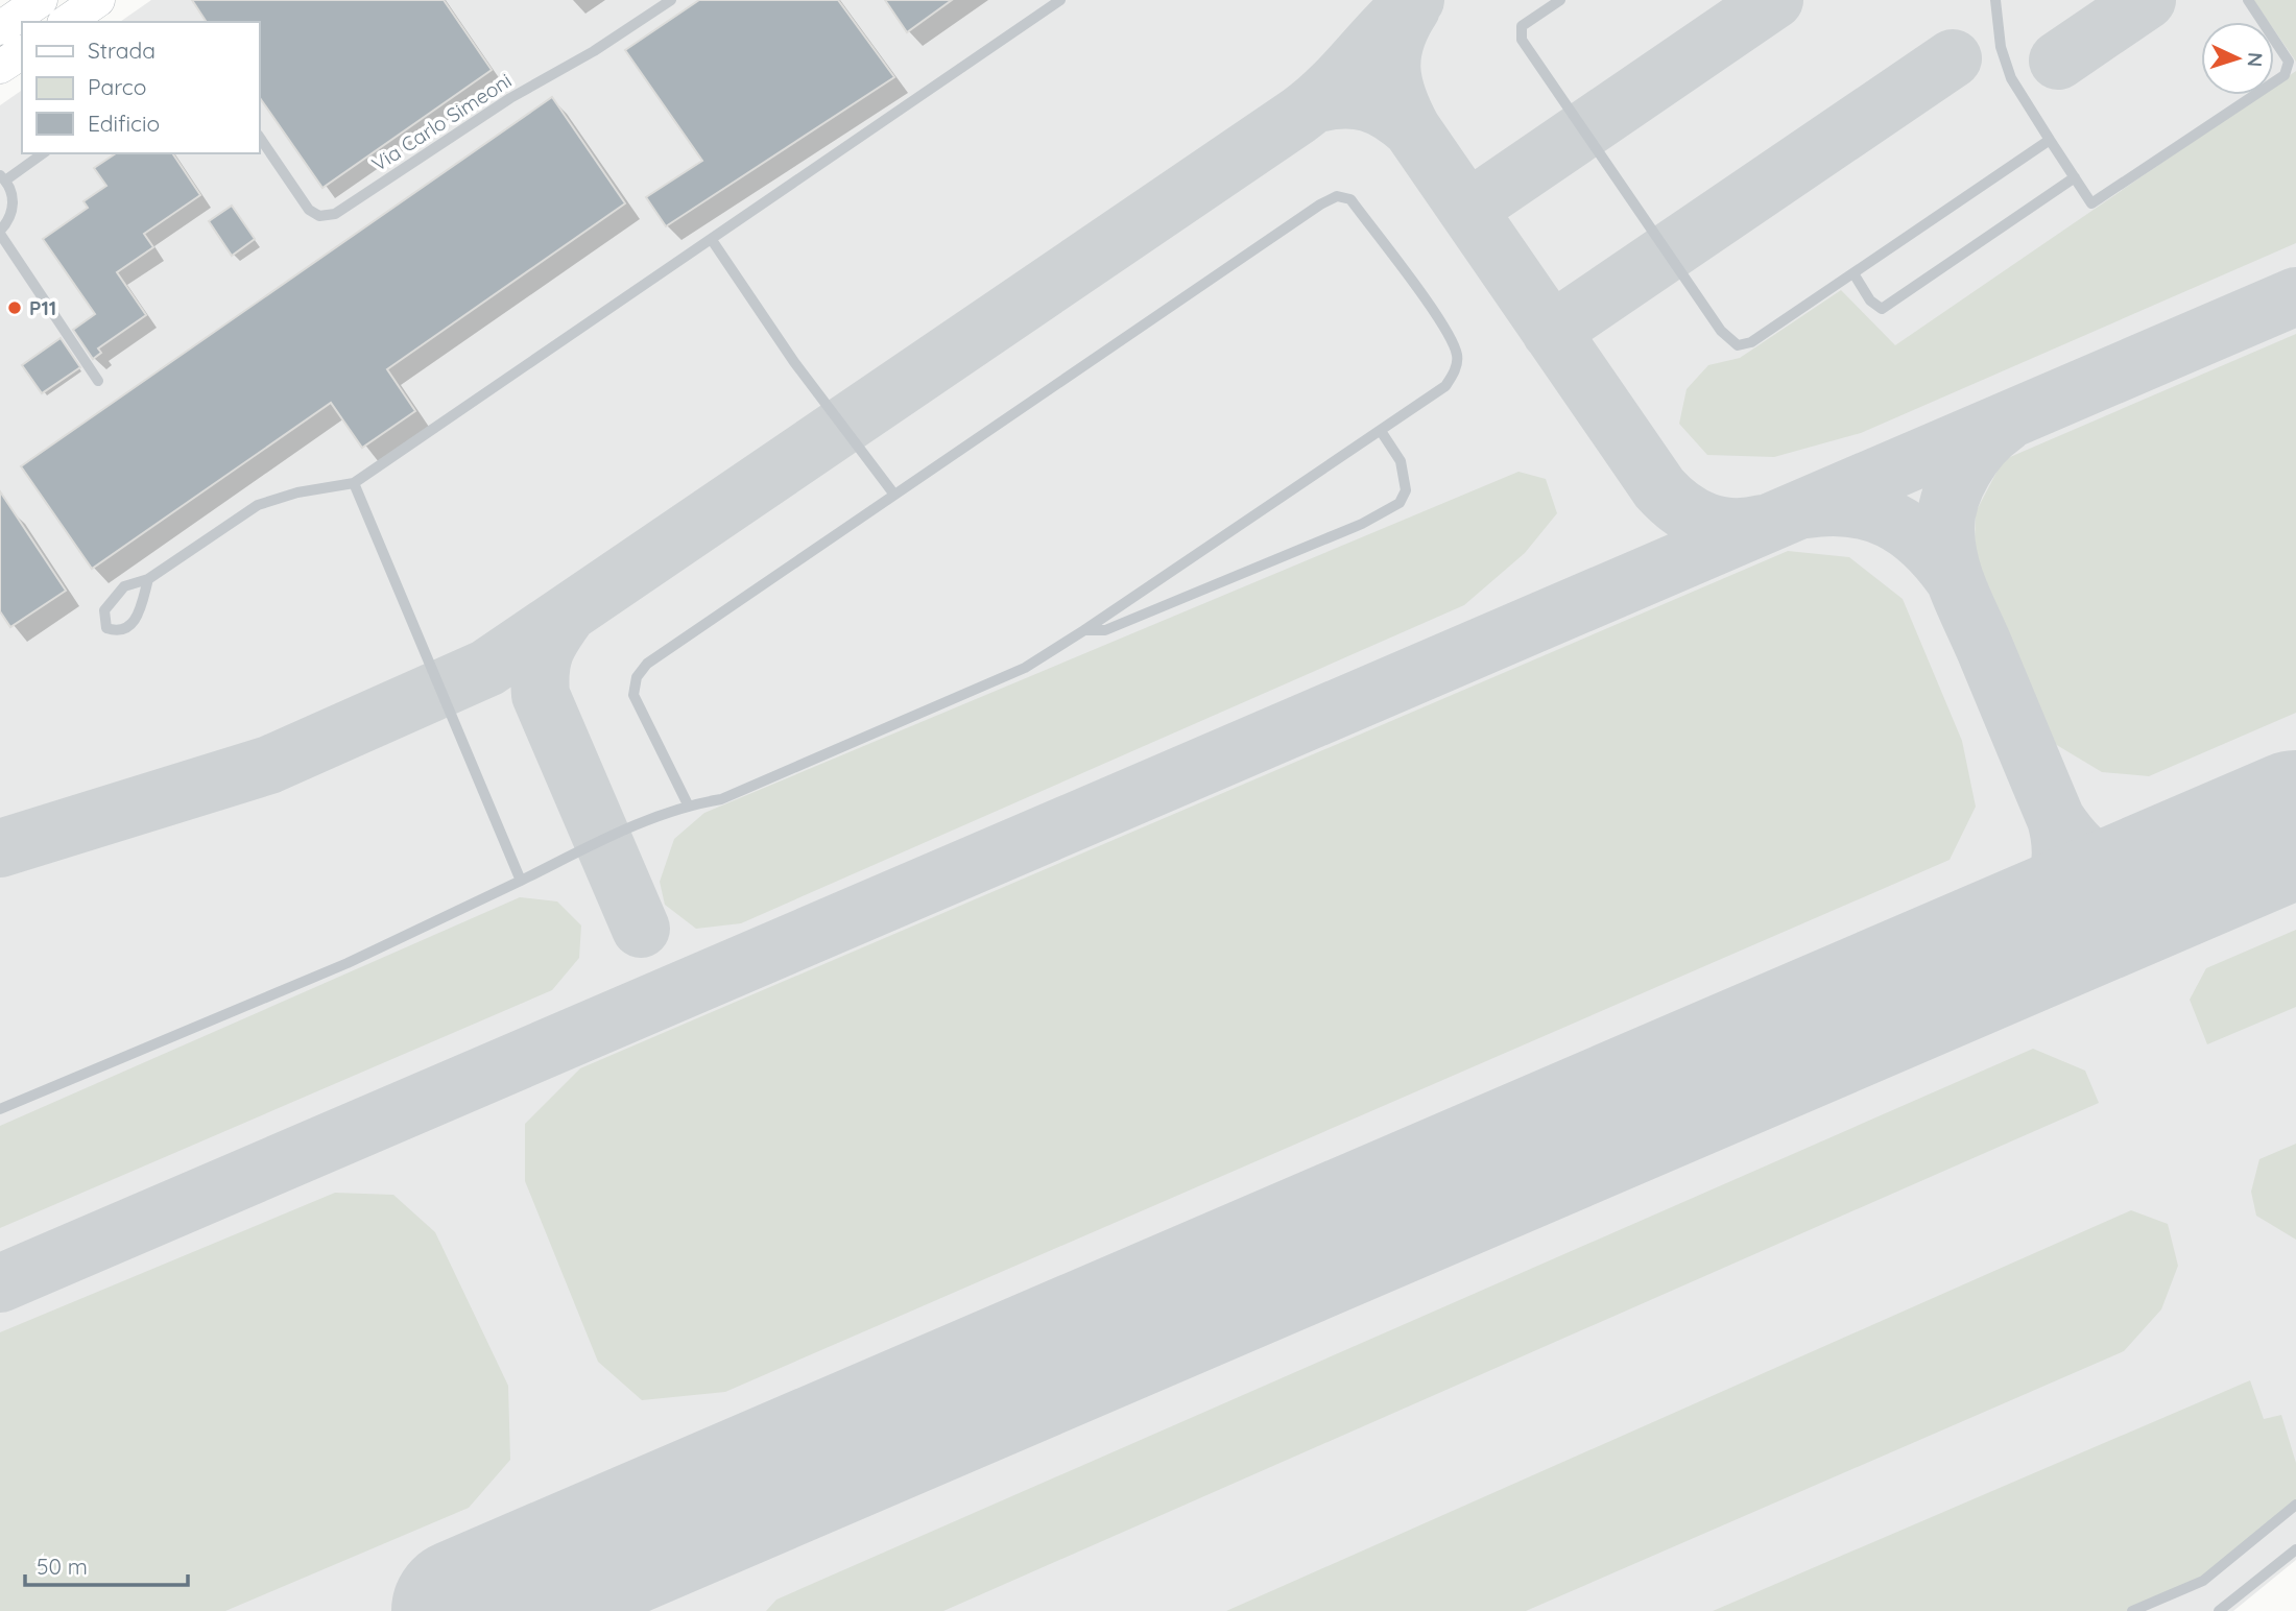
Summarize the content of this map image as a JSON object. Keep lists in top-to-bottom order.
{
  "streets": {
    "lane": ["Via Carlo Simeoni"]
  },
  "places": ["P11"],
  "legend": ["Strada", "Parco", "Edificio"],
  "scale_bar": "50 m",
  "north": "right"
}
